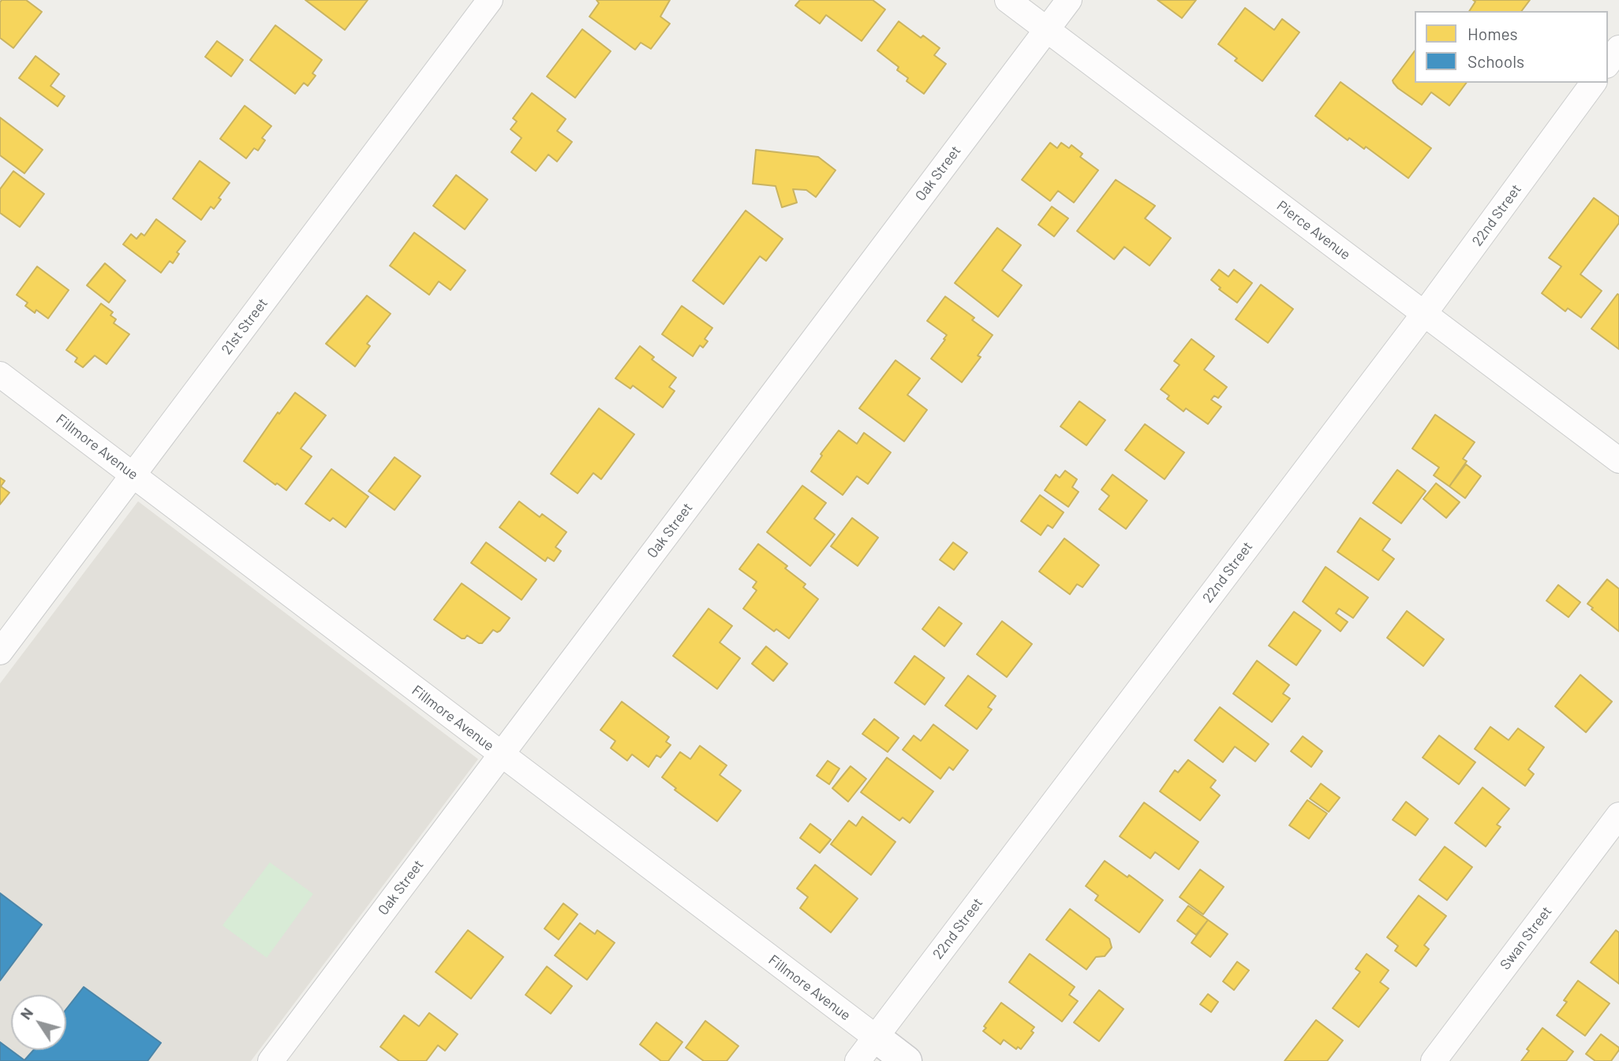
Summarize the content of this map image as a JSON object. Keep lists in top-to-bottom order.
{
  "streets": {
    "street": [
      "Oak Street",
      "22nd Street",
      "Pierce Avenue",
      "21st Street",
      "Fillmore Avenue",
      "Swan Street"
    ]
  },
  "crossings": [
    ["Oak Street", "Pierce Avenue"],
    ["Oak Street", "Fillmore Avenue"],
    ["22nd Street", "Pierce Avenue"],
    ["22nd Street", "Fillmore Avenue"],
    ["21st Street", "Fillmore Avenue"]
  ],
  "legend": ["Homes", "Schools"],
  "north": "top left"
}
